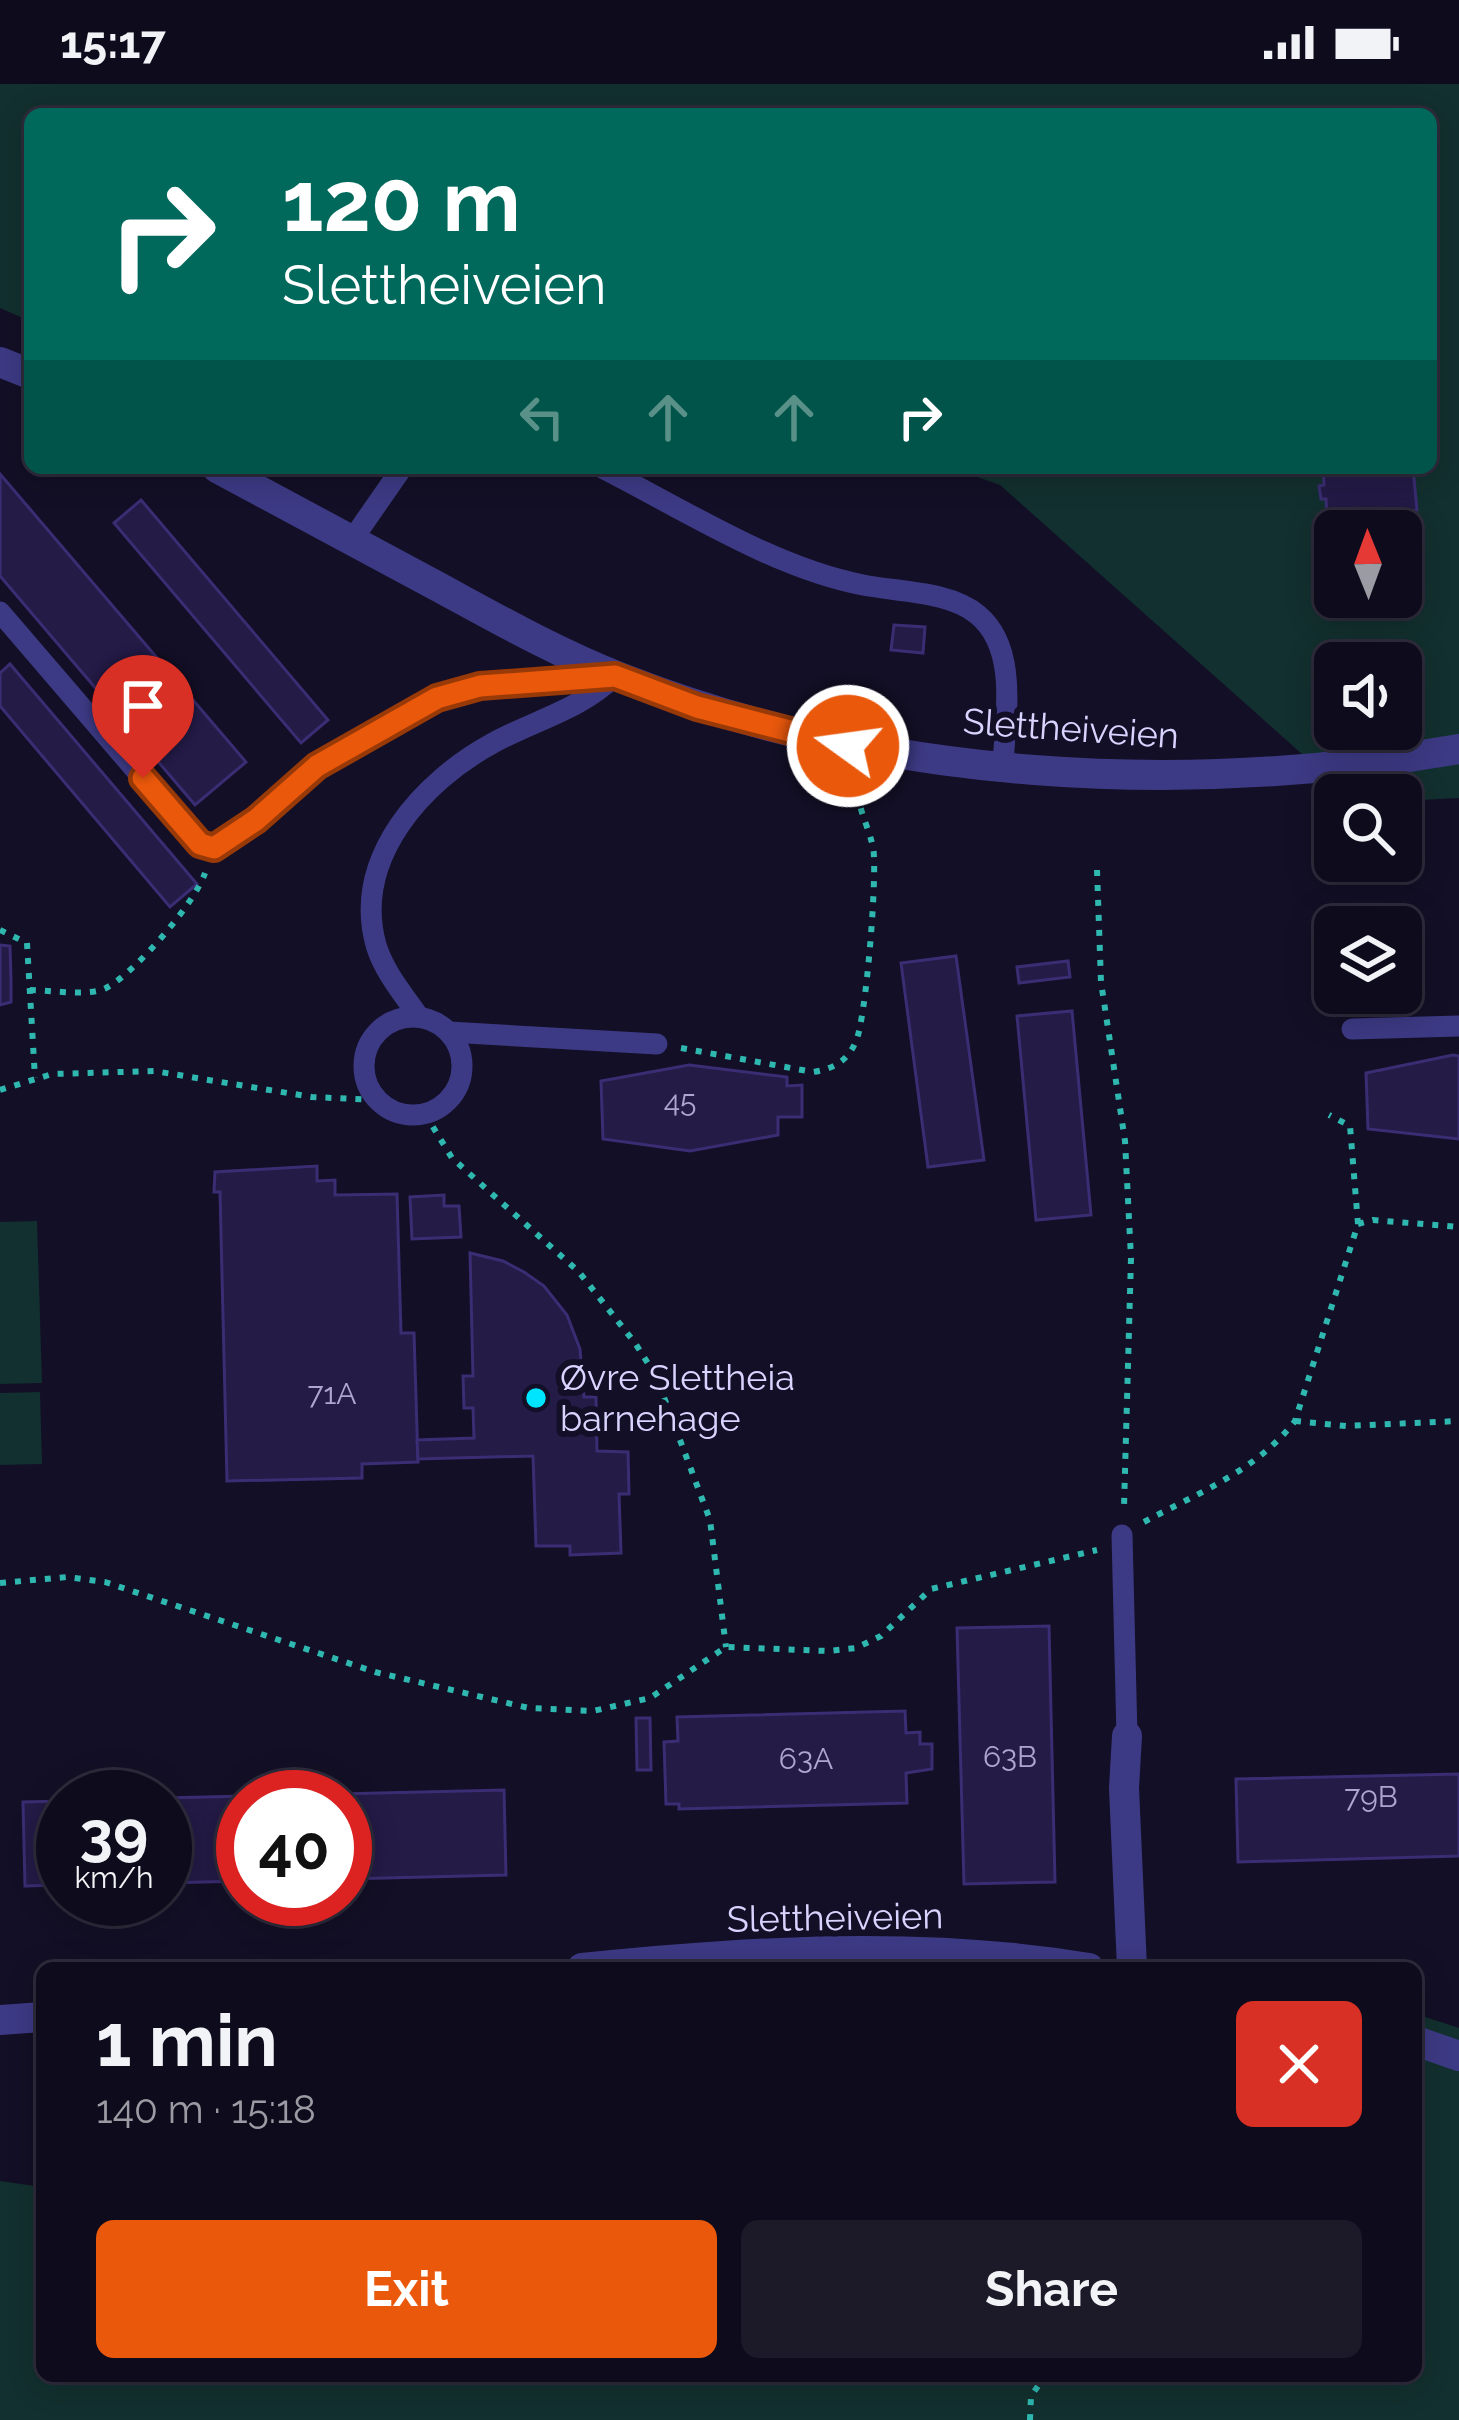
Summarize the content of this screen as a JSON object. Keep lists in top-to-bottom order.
{
  "streets": {
    "street": ["Slettheiveien"]
  },
  "places": ["Øvre Slettheia barnehage"],
  "house_numbers": [
    "45",
    "71A",
    "63B",
    "63A",
    "79B"
  ],
  "north": "top",
  "page": {
    "status": "15:17",
    "turn": ["120 m", "Slettheiveien"],
    "speed": "39 km/h",
    "limit": "40",
    "heading": ["1 min", "140 m · 15:18"],
    "buttons": ["Exit", "Share"]
  }
}
